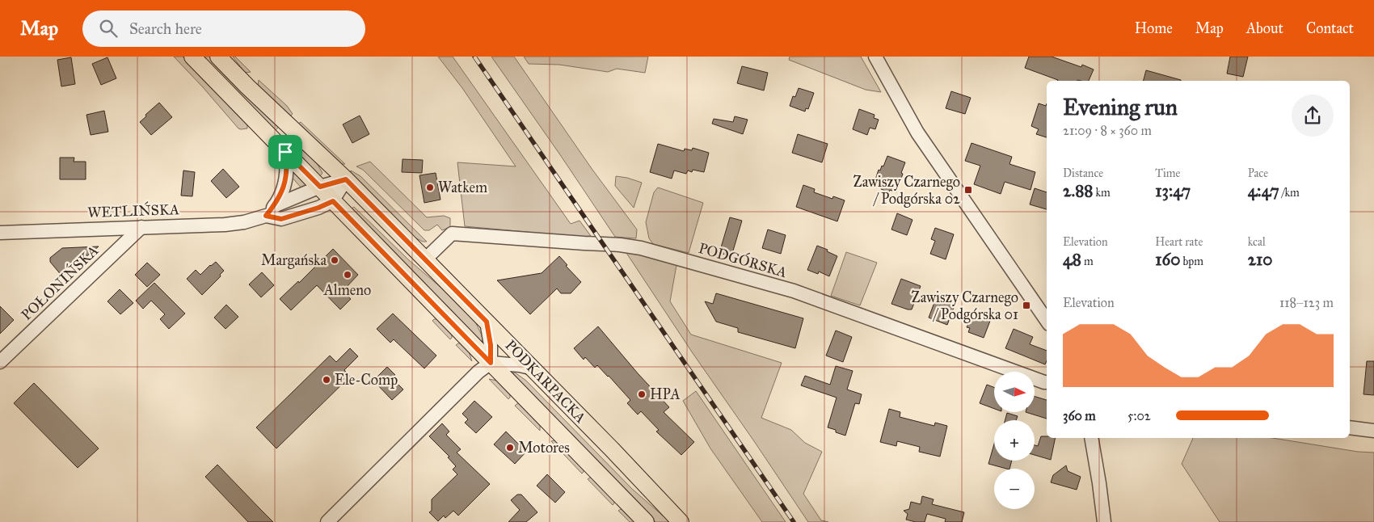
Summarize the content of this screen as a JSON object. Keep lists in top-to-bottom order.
{
  "streets": {
    "main road": ["PODKARPACKA"],
    "street": ["WETLIŃSKA", "PODGÓRSKA", "POŁONIŃSKA"]
  },
  "crossings": [
    ["WETLIŃSKA", "POŁONIŃSKA"],
    ["WETLIŃSKA", "PODKARPACKA"],
    ["PODGÓRSKA", "PODKARPACKA"]
  ],
  "places": {
    "other": [
      "Watkem",
      "Margańska",
      "Almeno",
      "Ele-Comp",
      "HPA",
      "Motores"
    ],
    "transit": ["Zawiszy Czarnego / Podgórska 02", "Zawiszy Czarnego / Podgórska 01"]
  },
  "north": "right",
  "page": {
    "header": "Map",
    "search": "Search here",
    "nav": [
      "Home",
      "Map",
      "About",
      "Contact"
    ],
    "heading": ["Evening run", "21:09 · 8 × 360 m"],
    "stats": [
      ["Distance", "2.88 km"],
      ["Time", "13:47"],
      ["Pace", "4:47 /km"],
      ["Elevation", "48 m"],
      ["Heart rate", "160 bpm"],
      ["kcal", "210"]
    ],
    "chart": ["Elevation", "118–123 m"],
    "map_buttons": ["+", "−"],
    "list": [
      {
        "name": "360 m",
        "note": "5:02"
      }
    ]
  }
}
